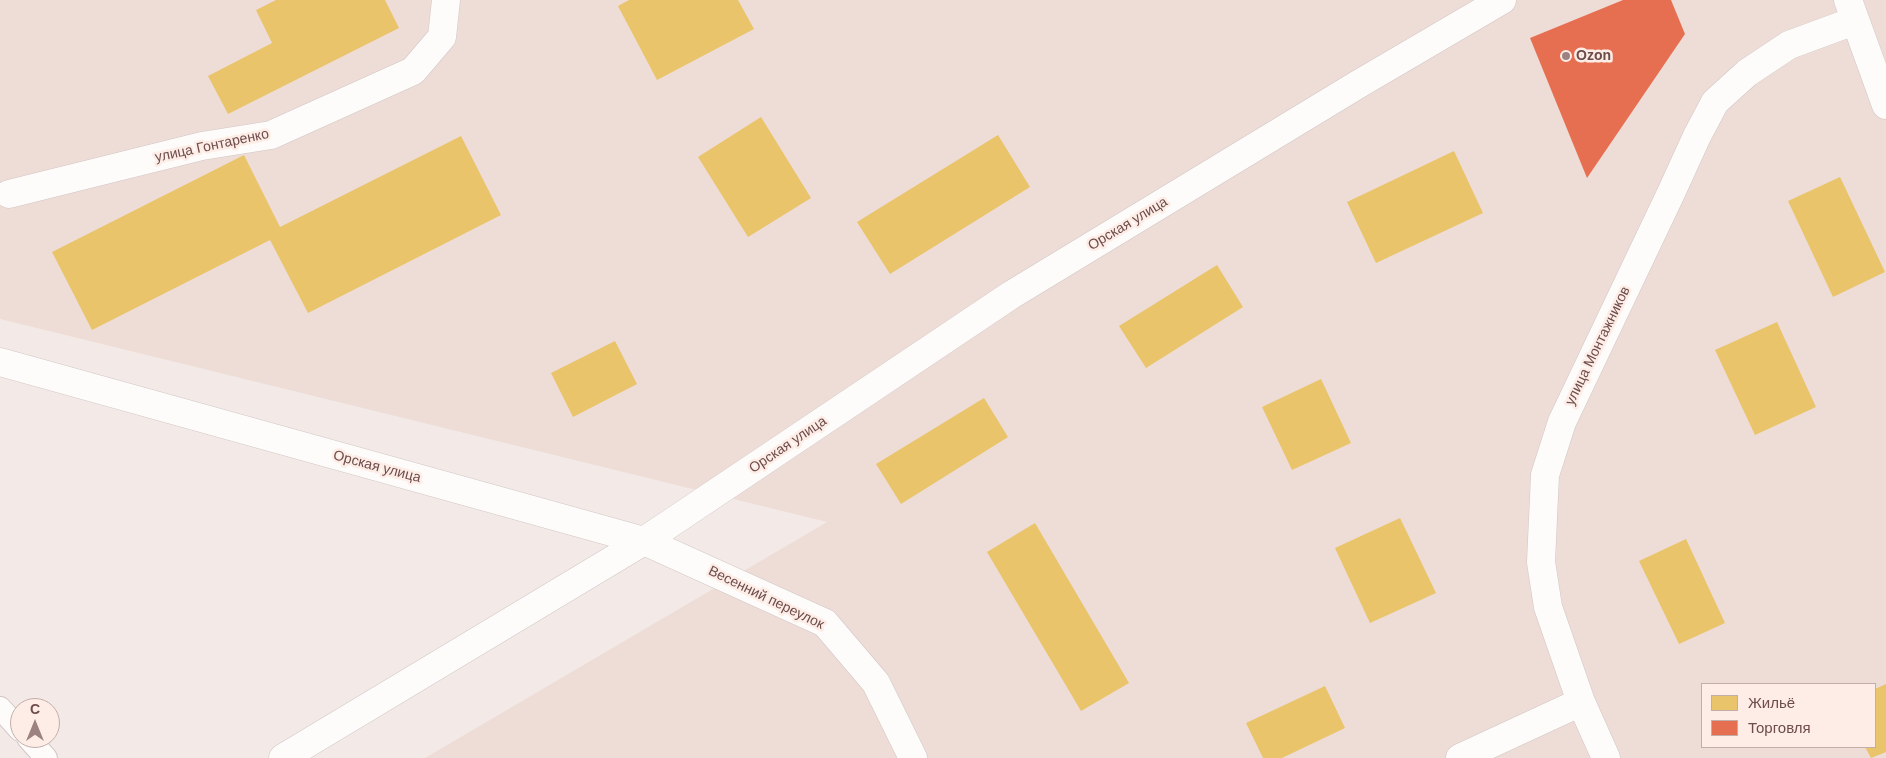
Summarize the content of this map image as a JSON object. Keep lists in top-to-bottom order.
{
  "streets": {
    "street": [
      "улица Гонтаренко",
      "Орская улица",
      "улица Монтажников",
      "Весенний переулок"
    ]
  },
  "crossings": [
    ["Орская улица", "Весенний переулок"]
  ],
  "places": ["Ozon"],
  "legend": ["Жильё", "Торговля"],
  "north": "top"
}
